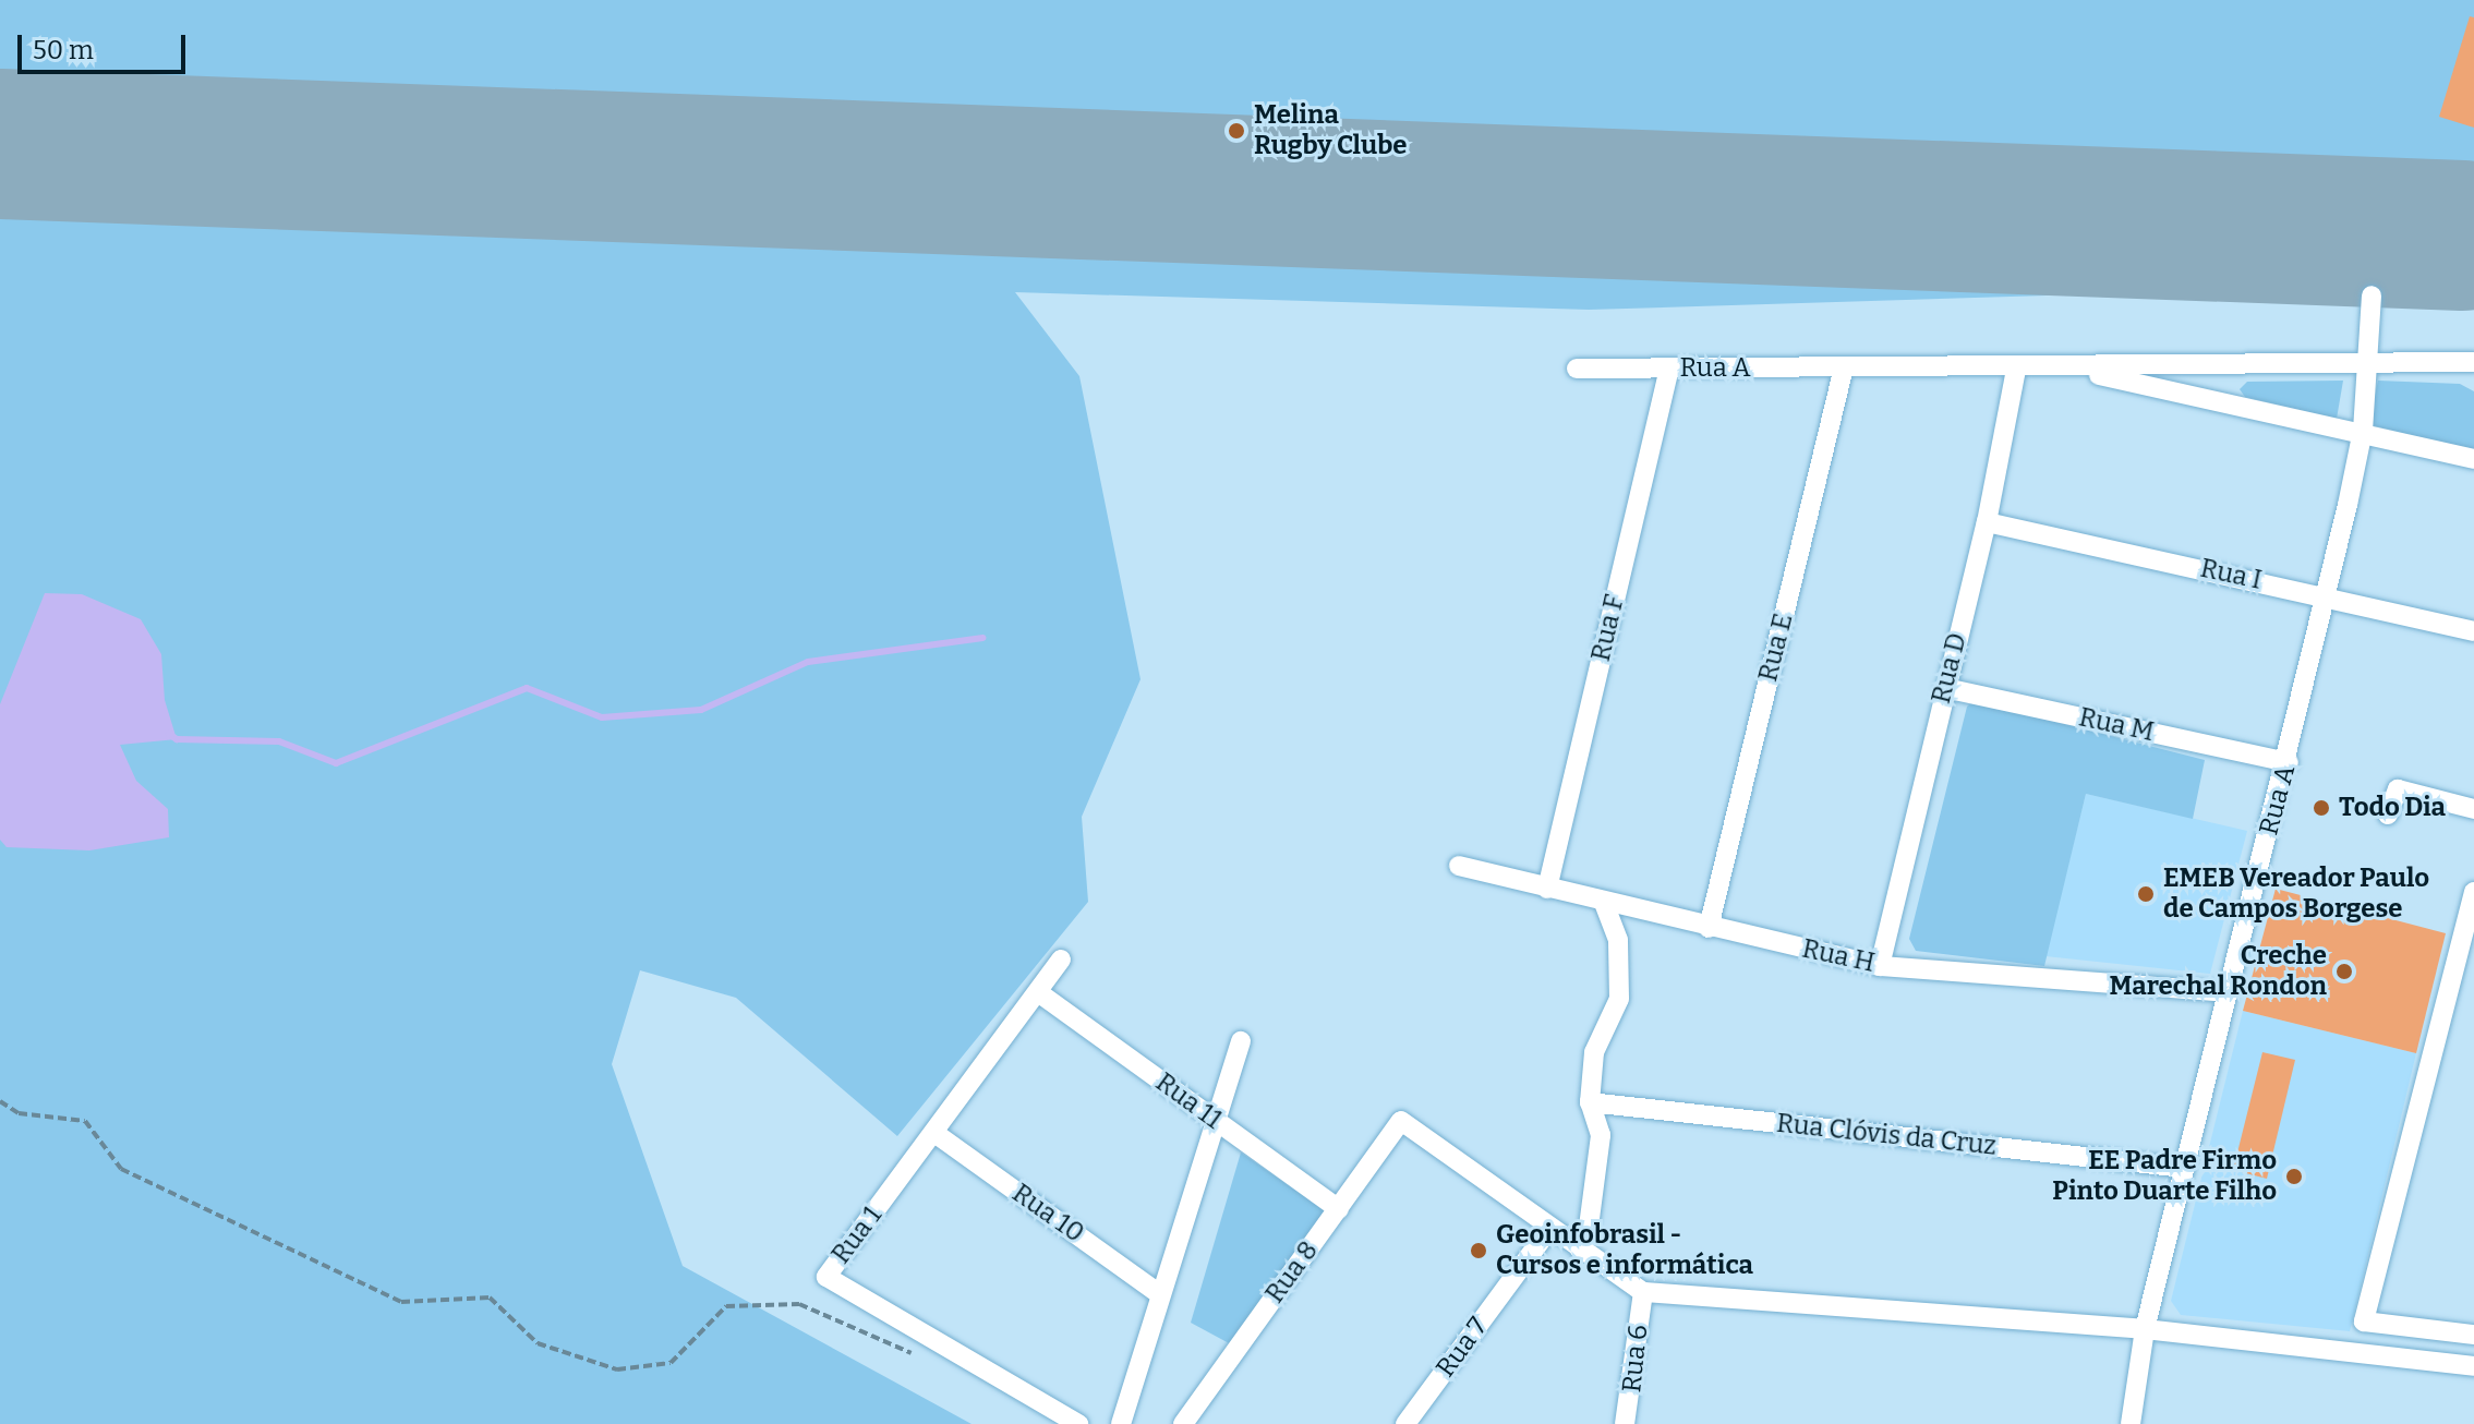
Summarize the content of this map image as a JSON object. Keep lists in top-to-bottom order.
{
  "streets": {
    "street": [
      "Rua A",
      "Rua I",
      "Rua F",
      "Rua E",
      "Rua D",
      "Rua M",
      "Rua H",
      "Rua 11",
      "Rua Clóvis da Cruz",
      "Rua 10",
      "Rua 1",
      "Rua 8",
      "Rua 7",
      "Rua 6"
    ]
  },
  "crossings": [
    ["Rua A", "Rua I"],
    ["Rua A", "Rua F"],
    ["Rua A", "Rua E"],
    ["Rua A", "Rua D"],
    ["Rua A", "Rua M"],
    ["Rua A", "Rua H"],
    ["Rua A", "Rua Clóvis da Cruz"],
    ["Rua I", "Rua D"],
    ["Rua F", "Rua H"],
    ["Rua E", "Rua H"],
    ["Rua D", "Rua M"],
    ["Rua D", "Rua H"],
    ["Rua 11", "Rua 1"],
    ["Rua 11", "Rua 8"],
    ["Rua 10", "Rua 1"],
    ["Rua 8", "Rua 7"]
  ],
  "places": [
    "Melina Rugby Clube",
    "Todo Dia",
    "EMEB Vereador Paulo de Campos Borgese",
    "Creche Marechal Rondon",
    "EE Padre Firmo Pinto Duarte Filho",
    "Geoinfobrasil - Cursos e informática"
  ],
  "scale_bar": "50 m"
}
